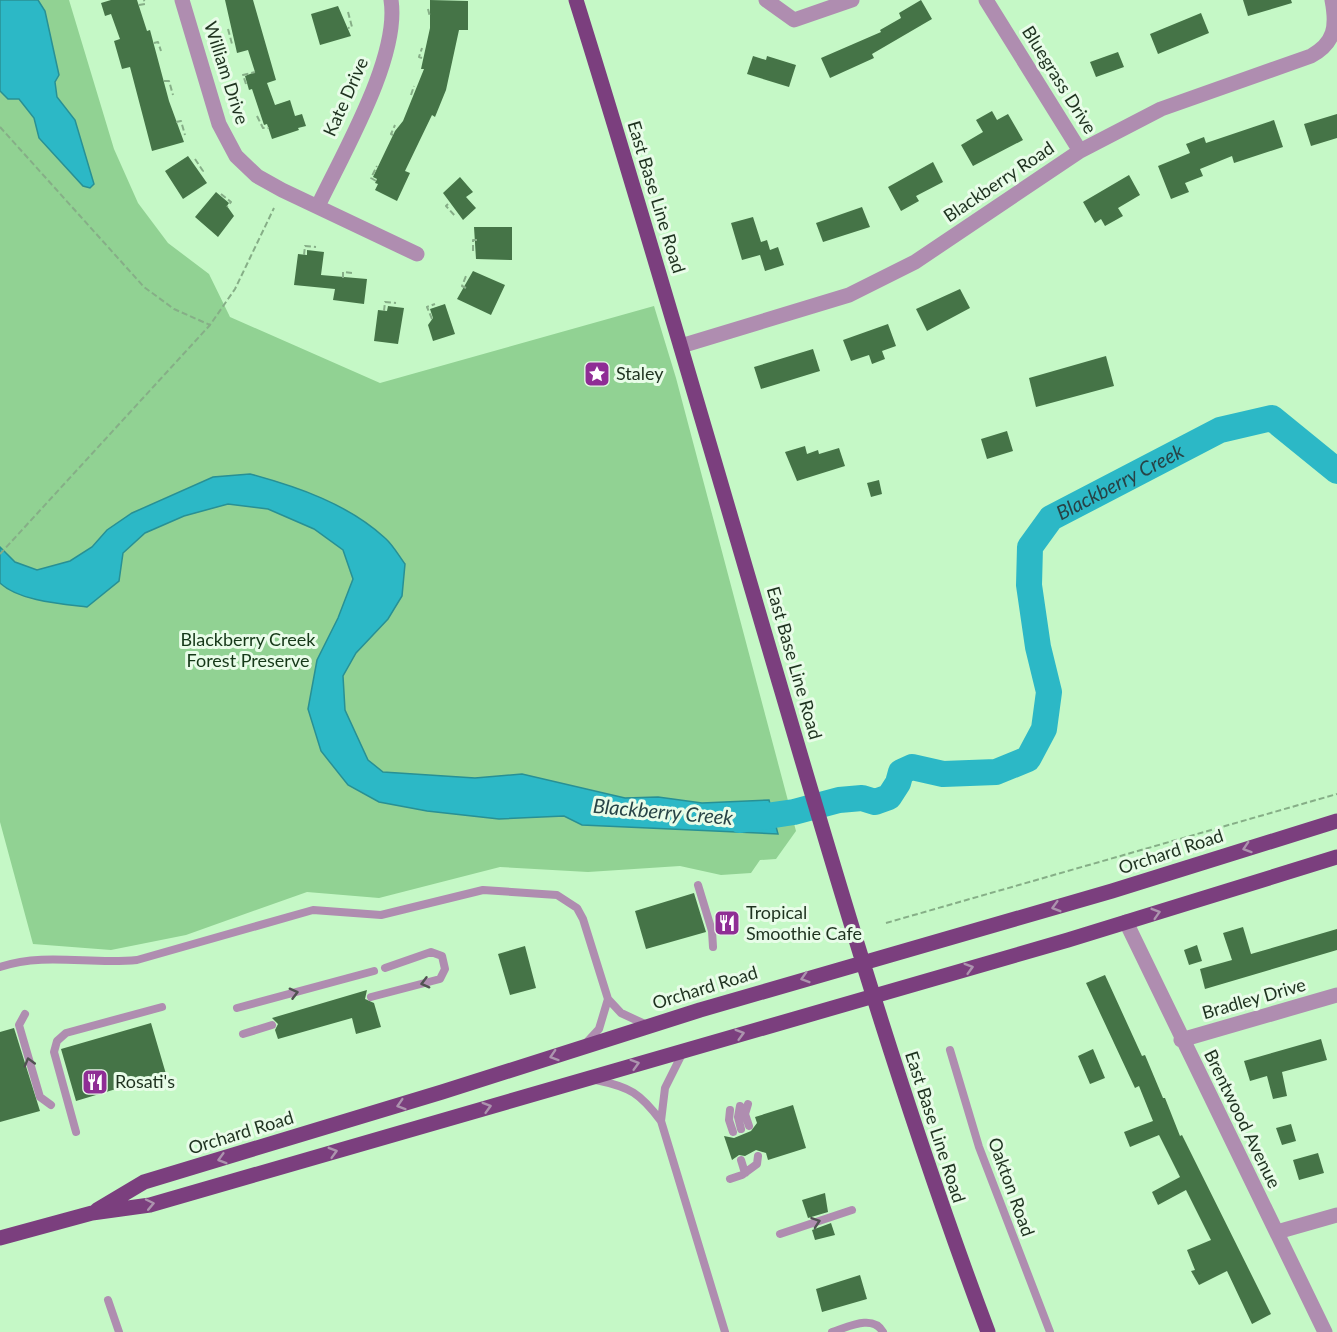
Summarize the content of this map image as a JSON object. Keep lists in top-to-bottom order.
{
  "streets": {
    "main road": ["East Base Line Road", "Orchard Road"],
    "street": [
      "William Drive",
      "Bluegrass Drive",
      "Kate Drive",
      "Blackberry Road",
      "Bradley Drive",
      "Brentwood Avenue"
    ],
    "lane": ["Oakton Road"]
  },
  "crossings": [
    ["William Drive", "Kate Drive"],
    ["Bluegrass Drive", "Blackberry Road"],
    ["Blackberry Road", "East Base Line Road"],
    ["East Base Line Road", "Orchard Road"],
    ["Orchard Road", "Brentwood Avenue"],
    ["Bradley Drive", "Brentwood Avenue"]
  ],
  "water": ["Blackberry Creek"],
  "parks": ["Blackberry Creek Forest Preserve"],
  "places": {
    "place": ["Staley"],
    "restaurant": ["Tropical Smoothie Cafe", "Rosati's"]
  }
}
